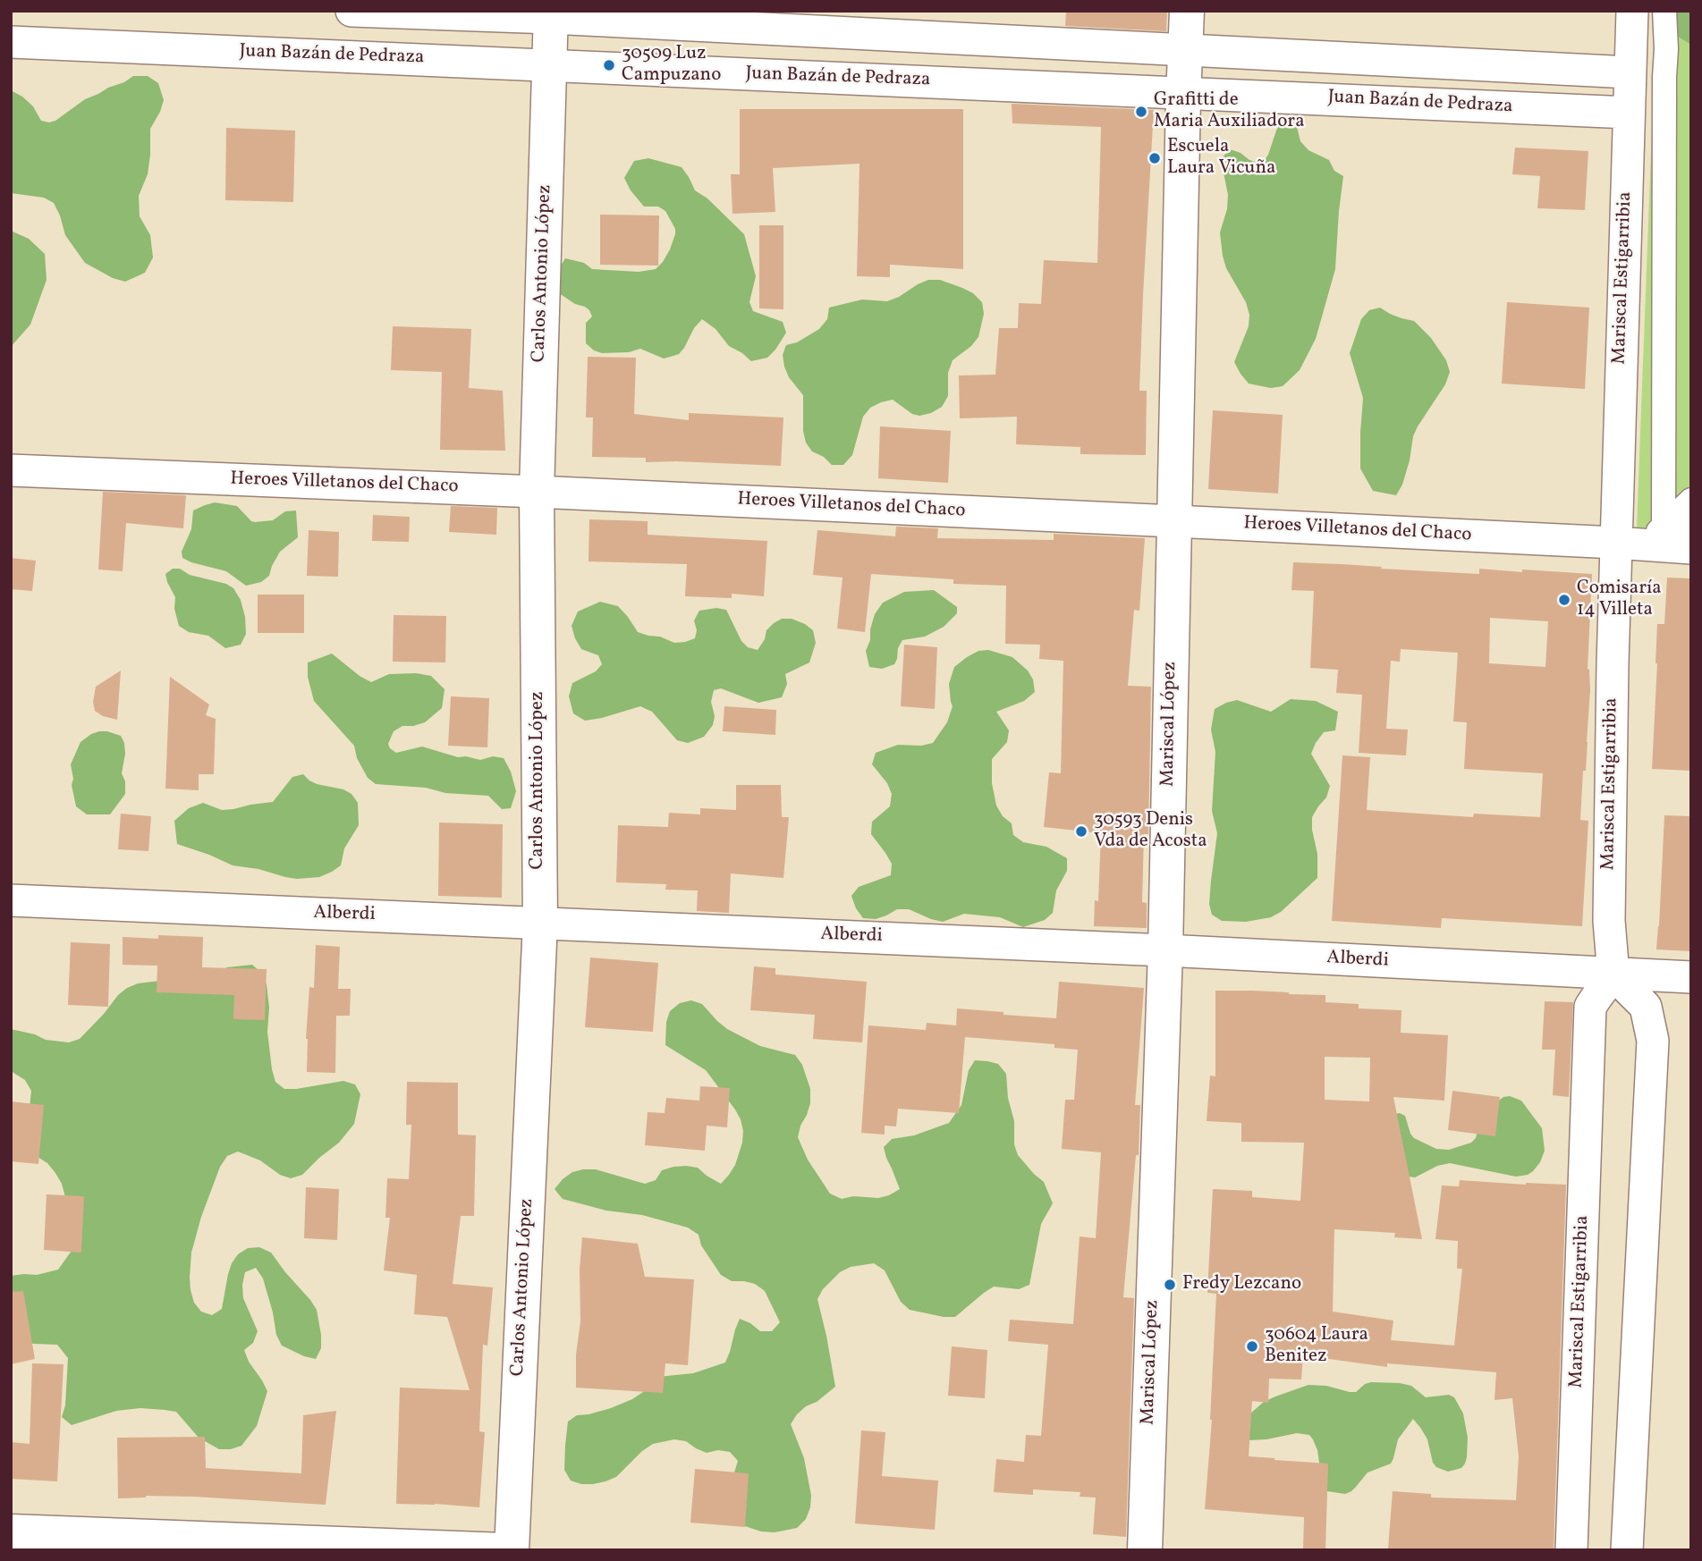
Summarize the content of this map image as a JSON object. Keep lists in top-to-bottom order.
{
  "streets": {
    "main road": ["Carlos Antonio López", "Mariscal López"],
    "street": [
      "Juan Bazán de Pedraza",
      "Mariscal Estigarribia",
      "Heroes Villetanos del Chaco",
      "Alberdi"
    ]
  },
  "crossings": [
    ["Juan Bazán de Pedraza", "Carlos Antonio López"],
    ["Juan Bazán de Pedraza", "Mariscal Estigarribia"],
    ["Juan Bazán de Pedraza", "Mariscal López"],
    ["Carlos Antonio López", "Heroes Villetanos del Chaco"],
    ["Carlos Antonio López", "Alberdi"],
    ["Mariscal Estigarribia", "Heroes Villetanos del Chaco"],
    ["Mariscal Estigarribia", "Alberdi"],
    ["Heroes Villetanos del Chaco", "Mariscal López"],
    ["Mariscal López", "Alberdi"]
  ],
  "places": [
    "30509 Luz Campuzano",
    "Grafitti de Maria Auxiliadora",
    "Escuela Laura Vicuña",
    "Comisaría 14 Villeta",
    "30593 Denis Vda de Acosta",
    "Fredy Lezcano",
    "30604 Laura Benitez"
  ]
}
